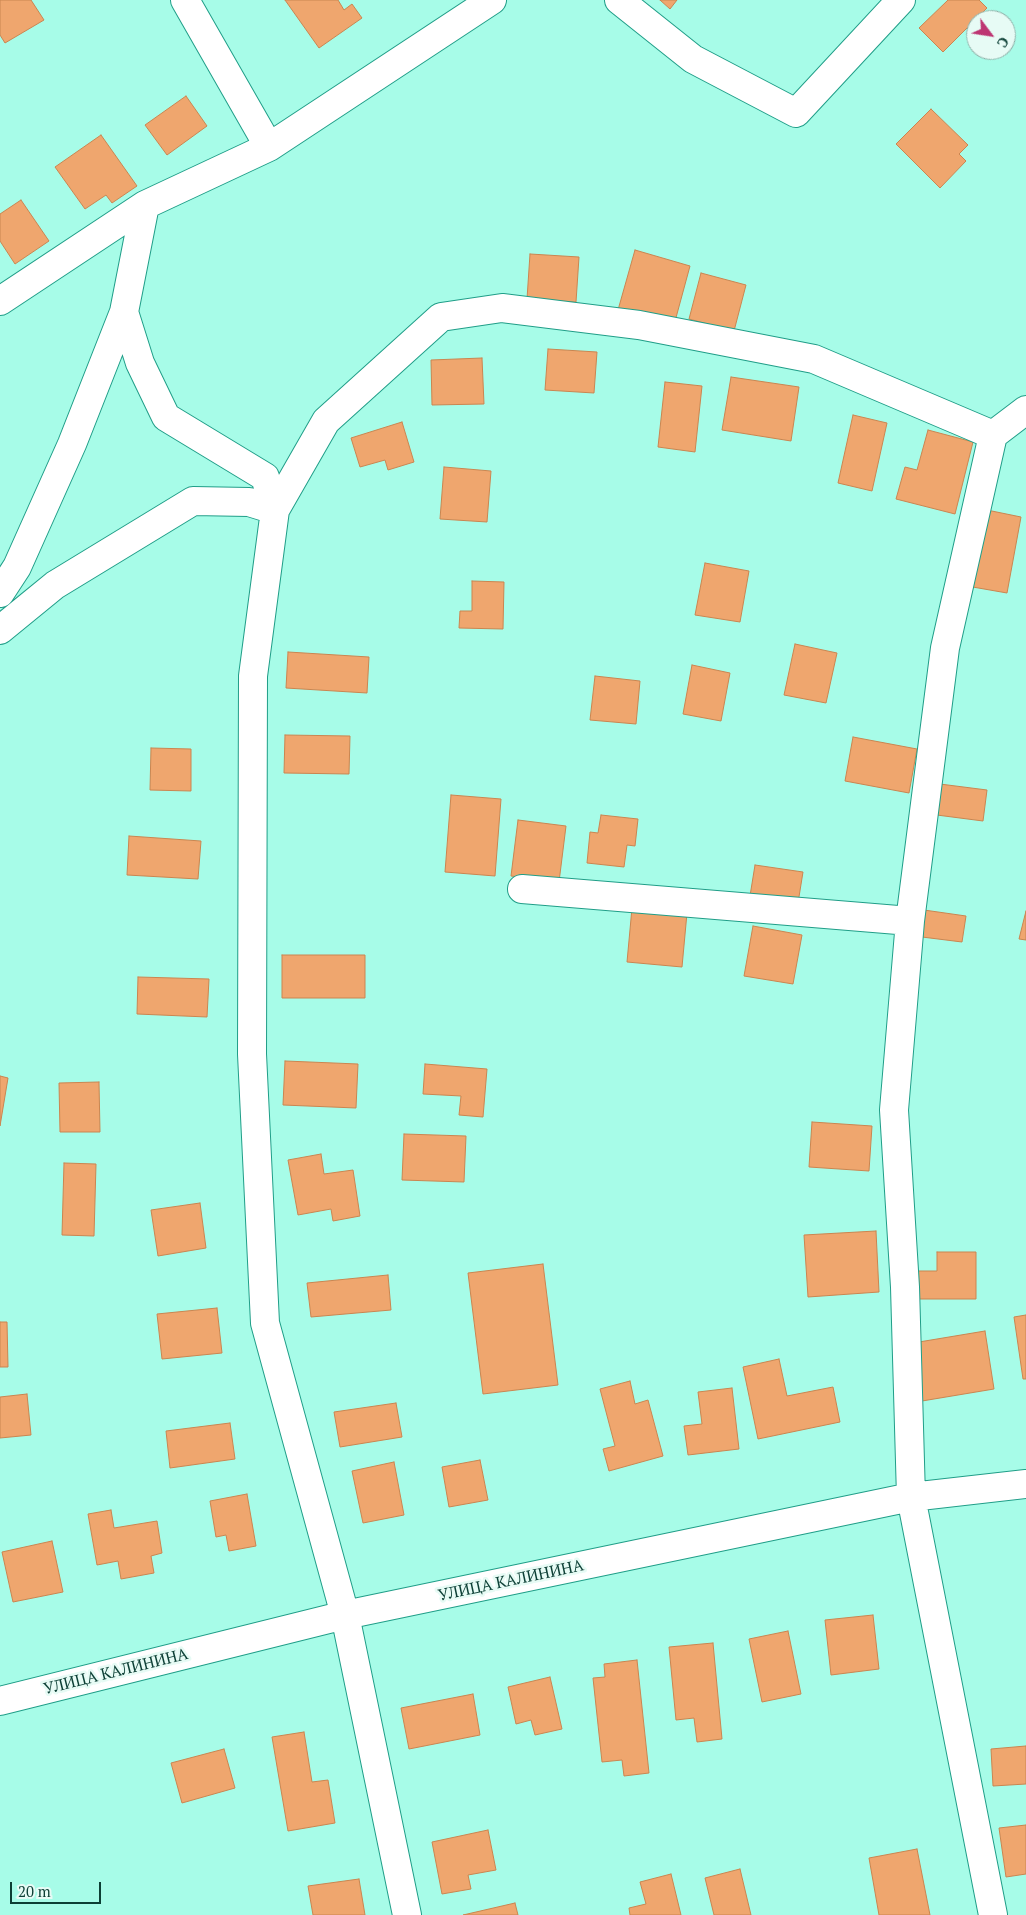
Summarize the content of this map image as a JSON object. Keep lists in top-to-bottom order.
{
  "streets": {
    "street": ["УЛИЦА КАЛИНИНА"]
  },
  "scale_bar": "20 m",
  "north": "bottom right"
}
